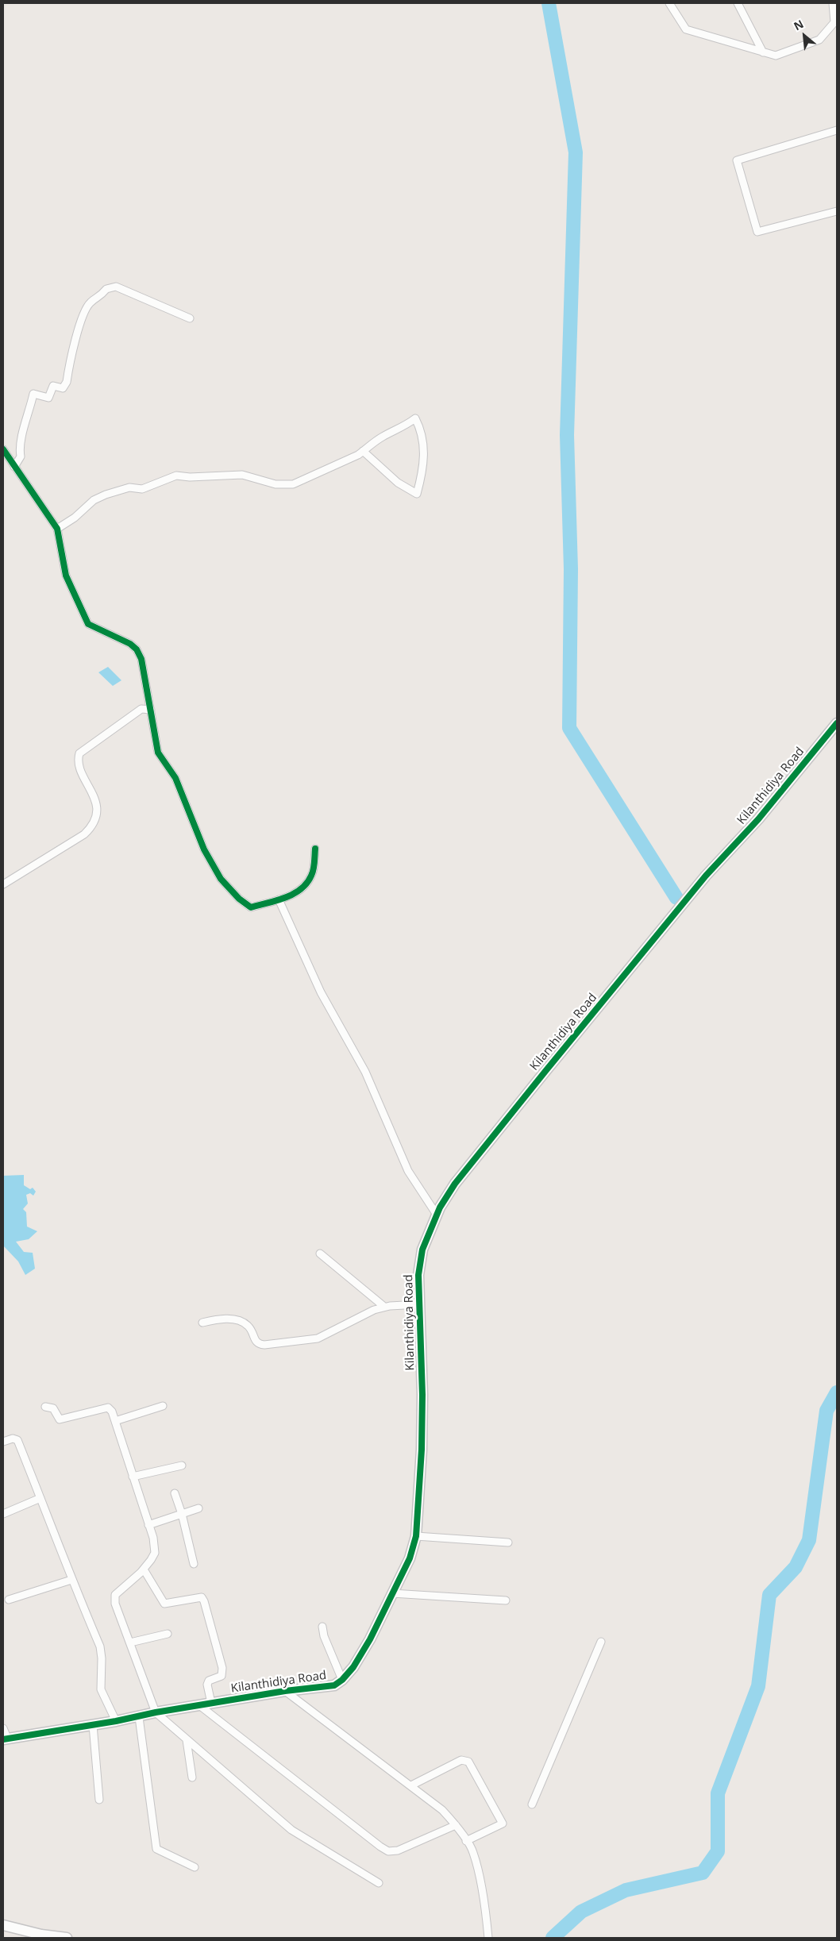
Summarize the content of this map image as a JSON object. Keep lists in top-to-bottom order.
{
  "streets": {
    "street": ["Kilanthidiya Road"]
  },
  "north": "top left"
}
